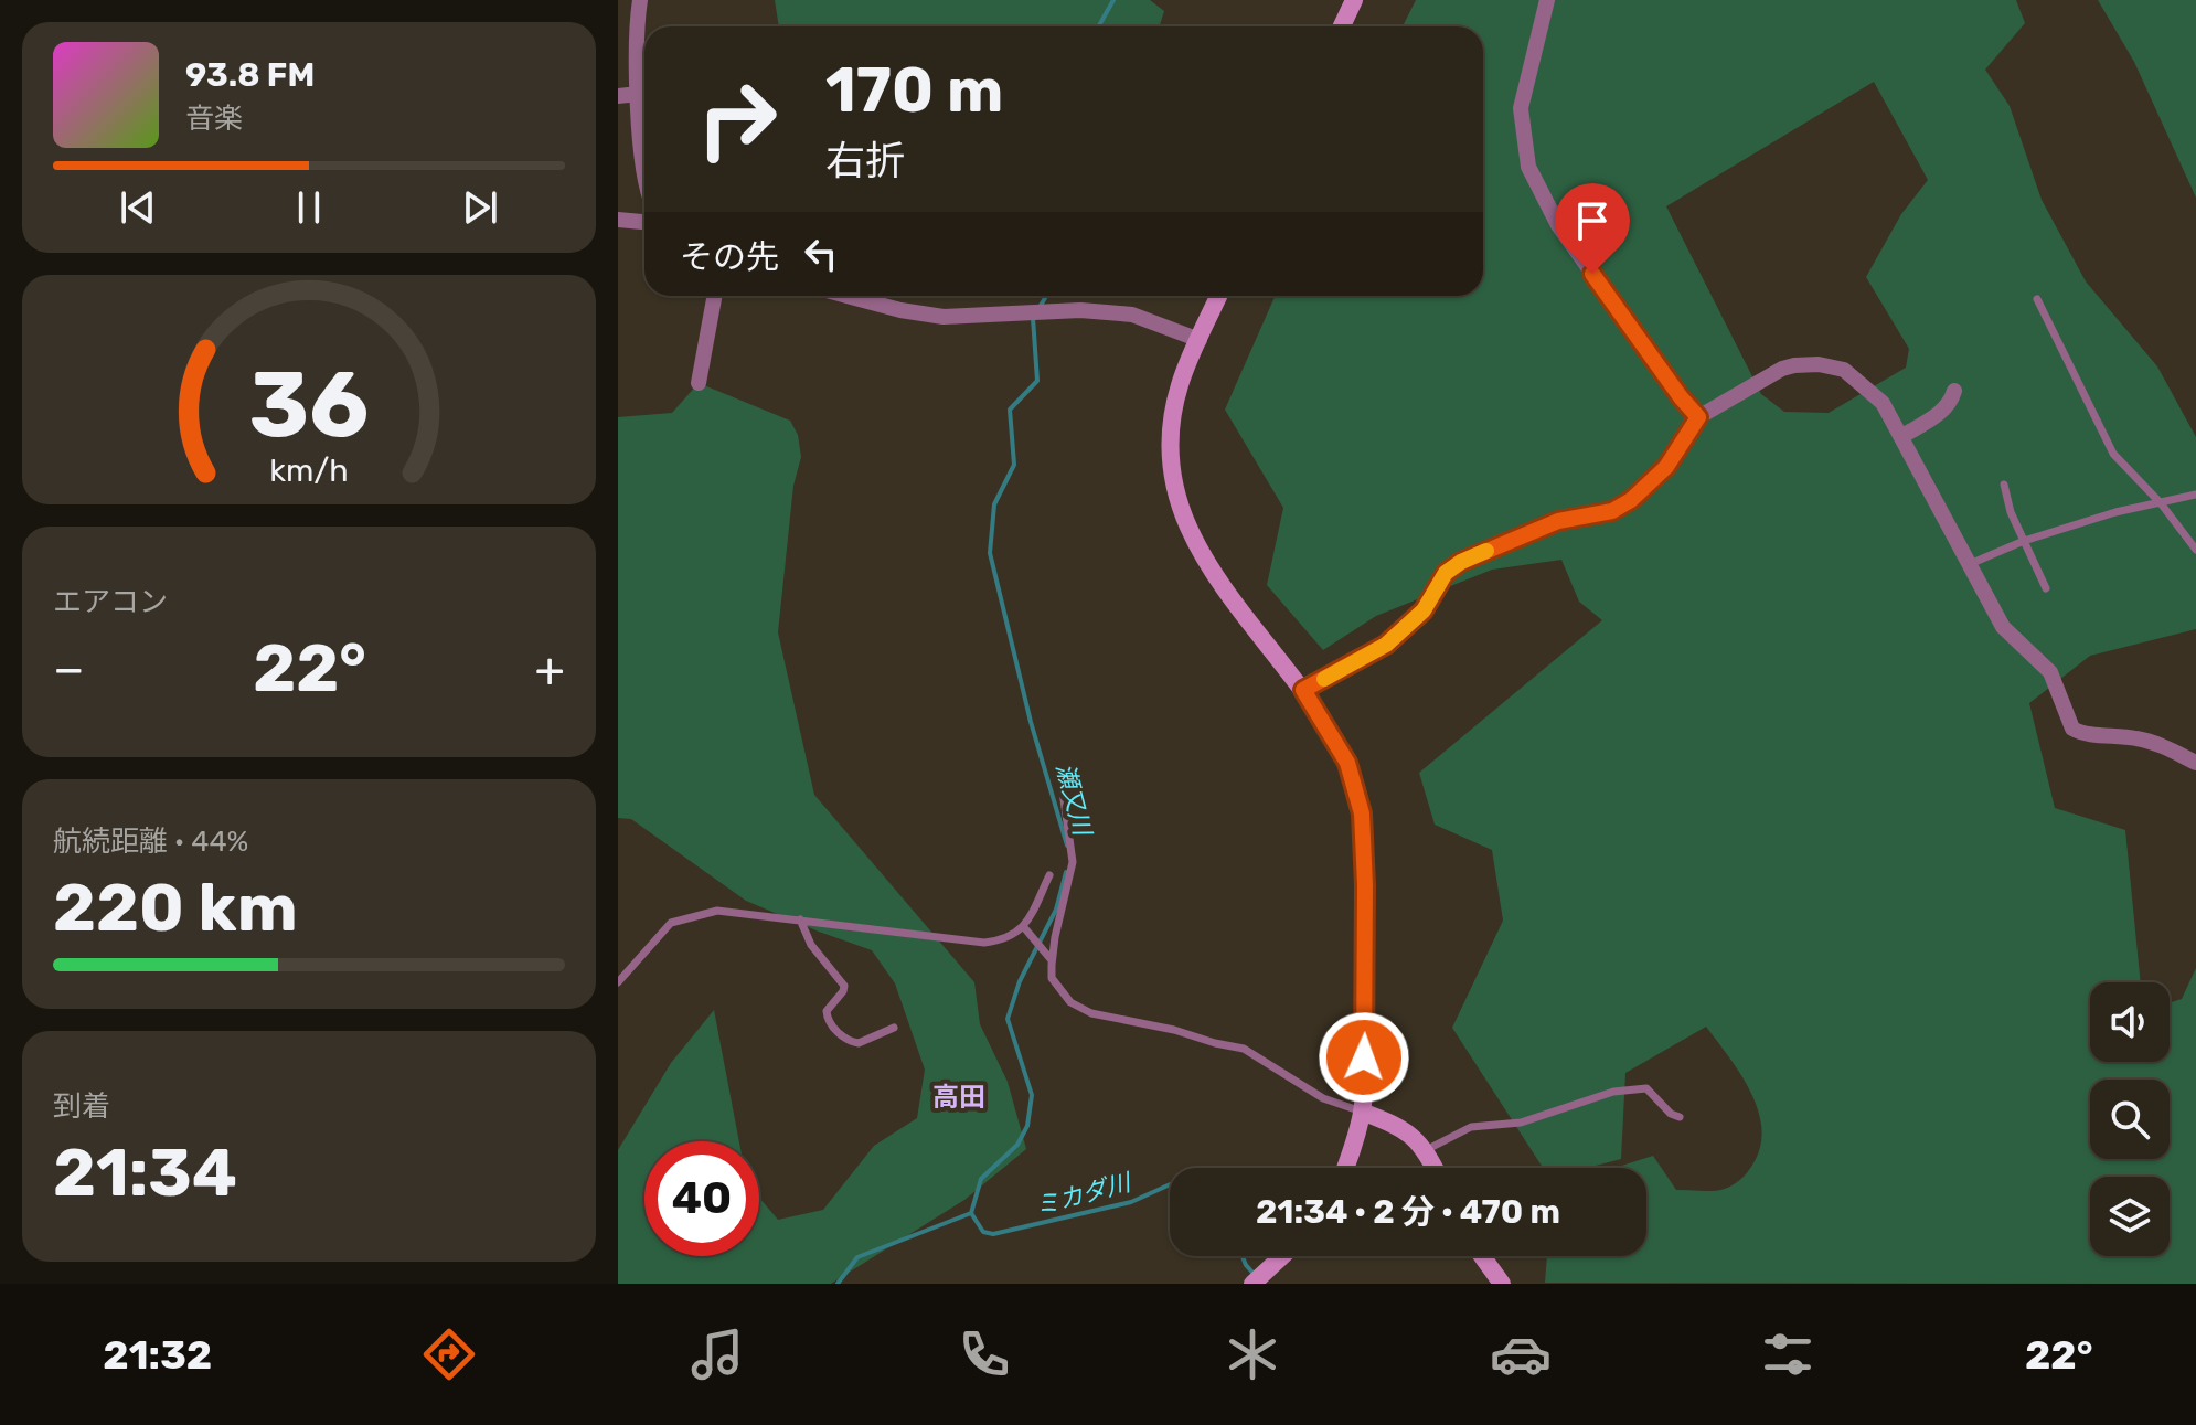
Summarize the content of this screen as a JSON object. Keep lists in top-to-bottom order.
{
  "districts": ["高田"],
  "water": ["瀬又川", "ミカダ川"],
  "page": {
    "turn": ["170 m", "右折"],
    "song": ["93.8 FM", "音楽"],
    "then": "その先",
    "tile": [
      "エアコン",
      ["航続距離 · 44%", "220 km"],
      ["到着", "21:34"]
    ],
    "heat": ["−", "22°", "+"],
    "limit": "40",
    "trip": "21:34 · 2 分 · 470 m",
    "tabs": ["21:32", "22°"],
    "gauge": ["36", "km/h"]
  }
}
